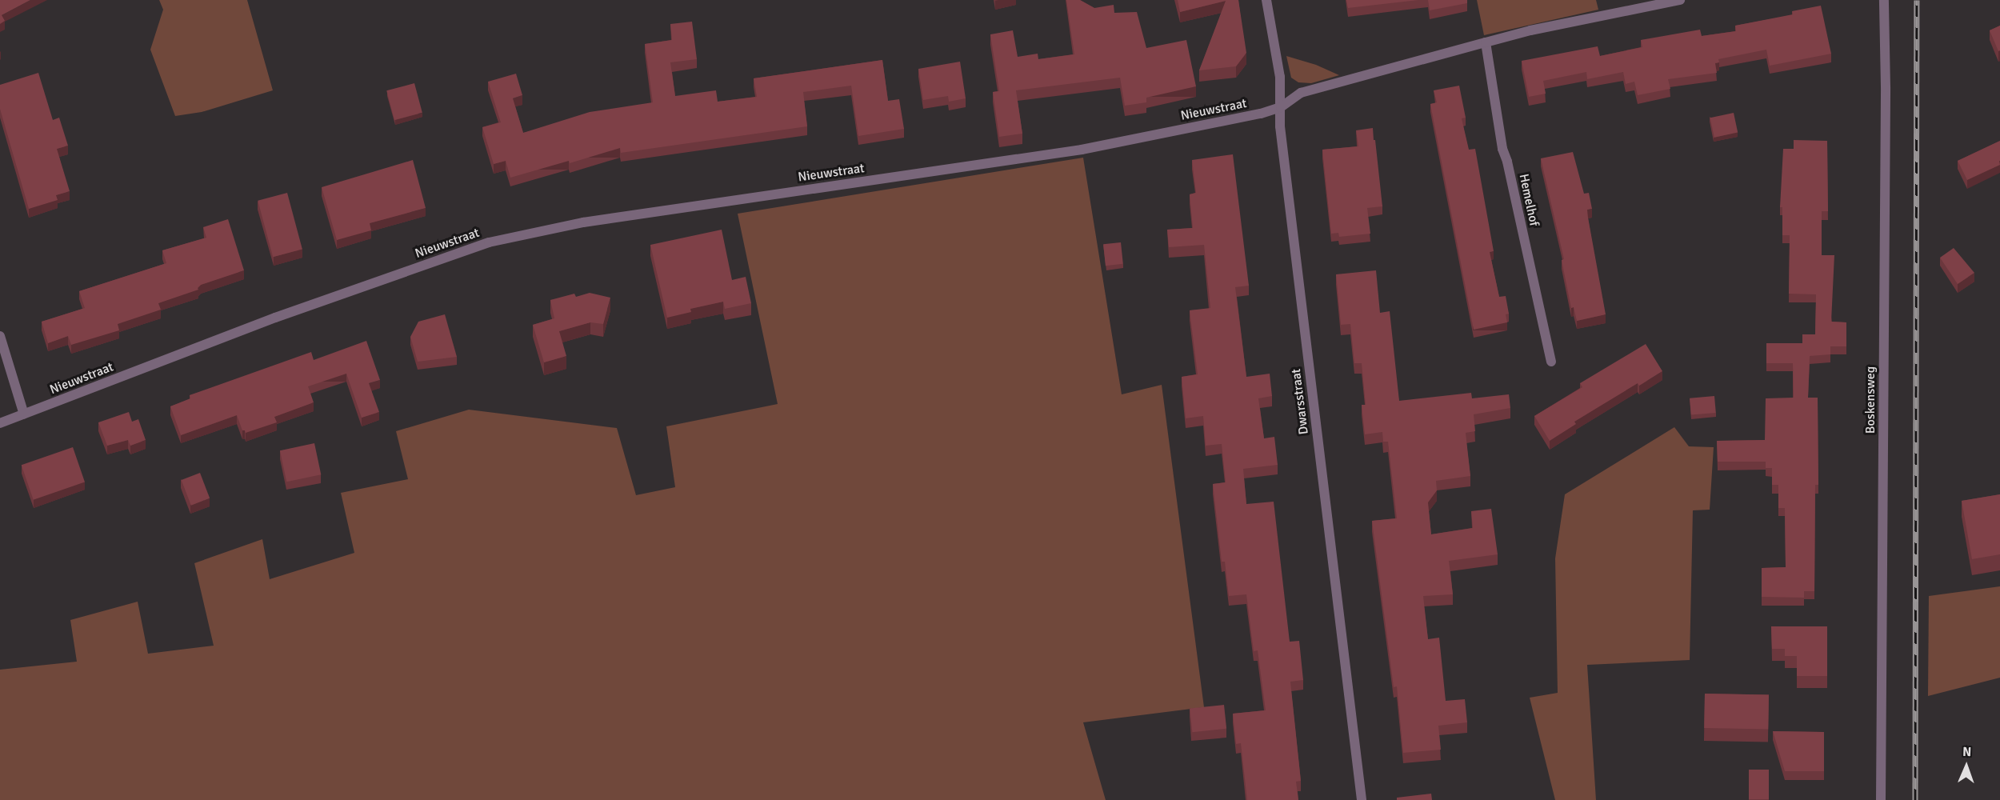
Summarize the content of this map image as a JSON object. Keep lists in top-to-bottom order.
{
  "streets": {
    "street": [
      "Nieuwstraat",
      "Hemelhof",
      "Boskensweg",
      "Dwarsstraat"
    ]
  },
  "crossings": [
    ["Nieuwstraat", "Hemelhof"],
    ["Nieuwstraat", "Dwarsstraat"]
  ],
  "north": "top"
}
